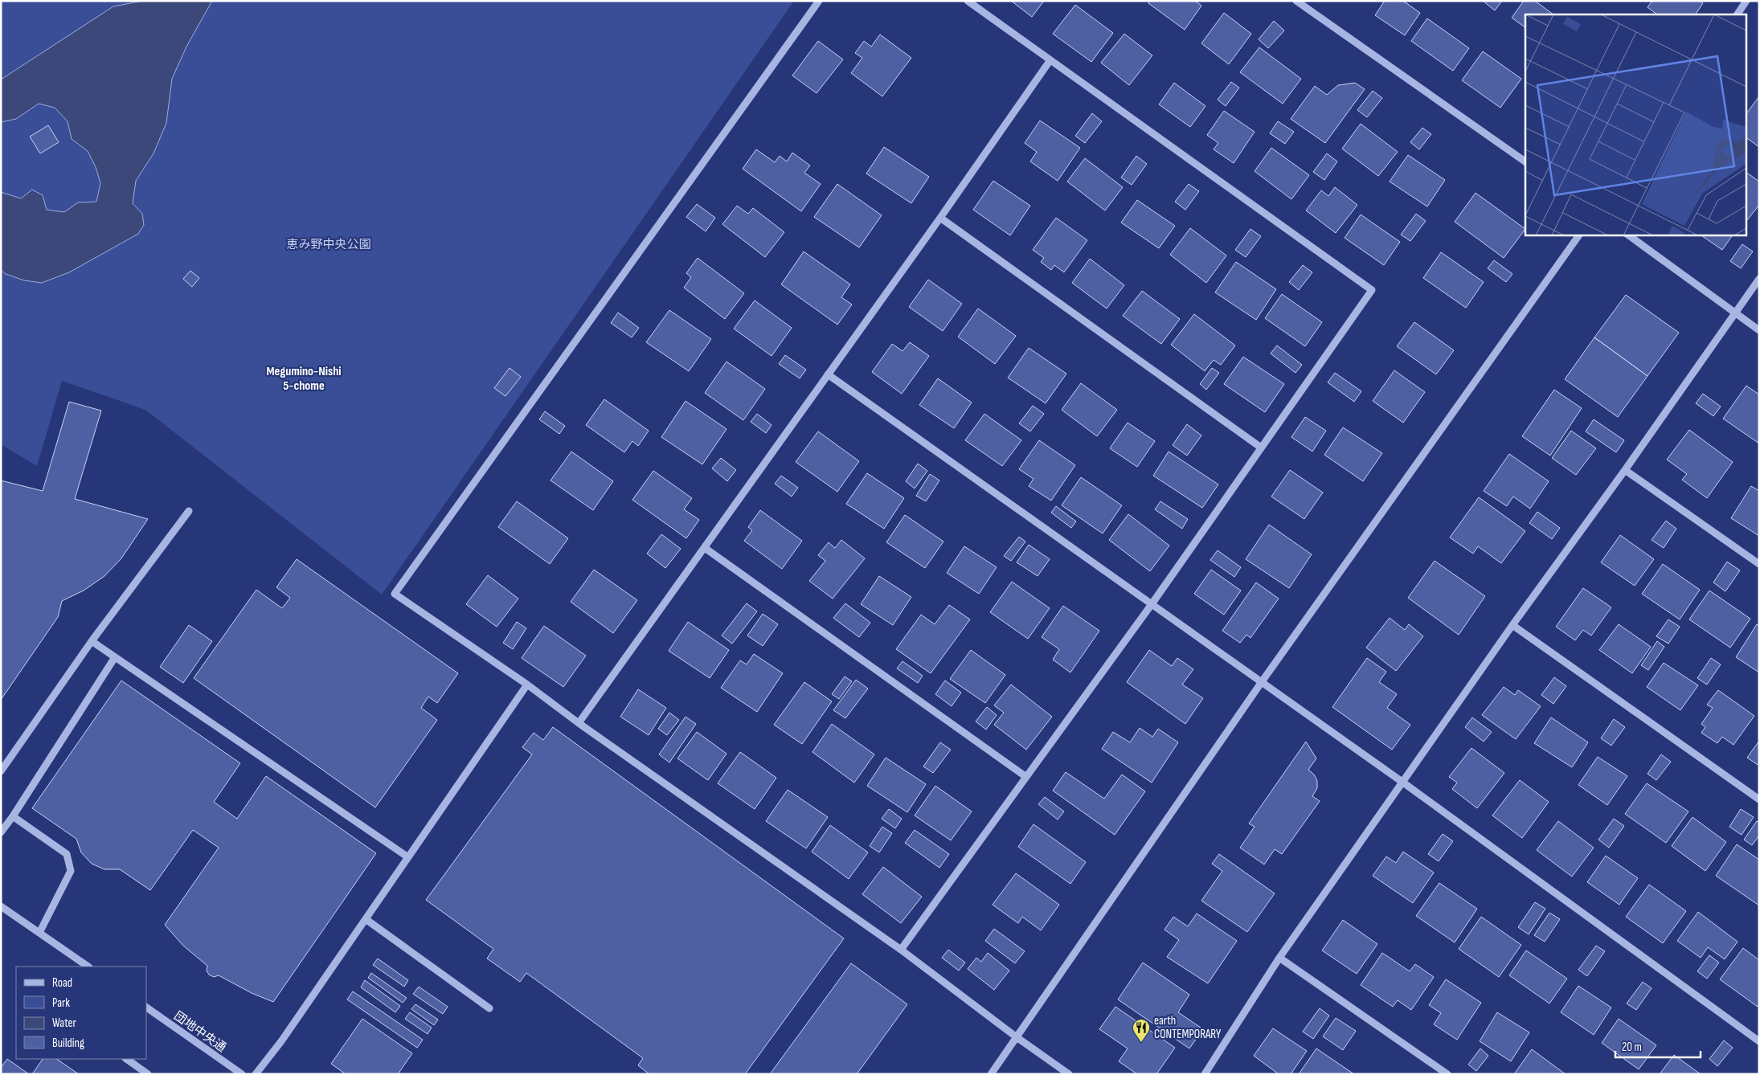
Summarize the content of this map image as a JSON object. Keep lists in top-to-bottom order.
{
  "streets": {
    "street": ["団地中央通"]
  },
  "districts": ["Megumino-Nishi 5-chome"],
  "parks": ["恵み野中央公園"],
  "places": {
    "restaurant": ["earth CONTEMPORARY"]
  },
  "legend": [
    "Road",
    "Park",
    "Water",
    "Building"
  ],
  "scale_bar": "20 m"
}
